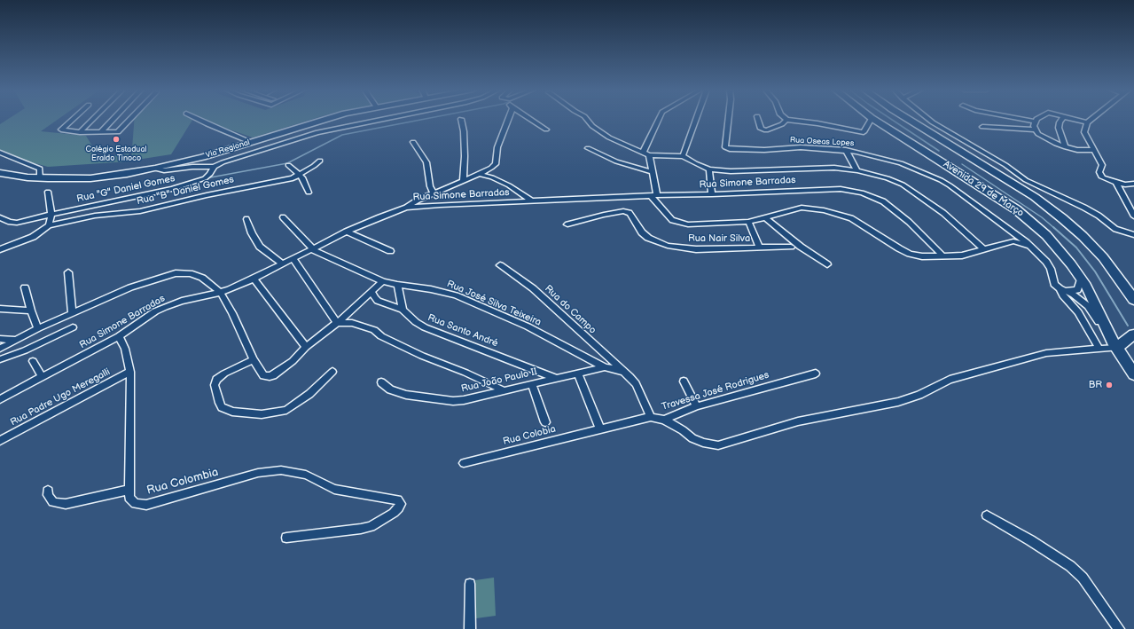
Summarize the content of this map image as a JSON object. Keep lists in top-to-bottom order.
{
  "streets": {
    "main road": ["Via Regional", "Avenida 29 de Março"],
    "street": [
      "Rua Oseas Lopes",
      "Rua Simone Barradas",
      "Rua \"G\" Daniel Gomes",
      "Rua \"B\" Daniel Gomes",
      "Rua Nair Silva",
      "Rua José Silva Teixeira",
      "Rua do Campo",
      "Rua Santo André",
      "Rua João Paulo II",
      "Travessa José Rodrigues",
      "Rua Padre Ugo Meregalli",
      "Rua Colobia",
      "Rua Colombia"
    ]
  },
  "crossings": [
    ["Rua Simone Barradas", "Rua José Silva Teixeira"],
    ["Rua Simone Barradas", "Rua Colombia"],
    ["Rua José Silva Teixeira", "Rua João Paulo II"],
    ["Rua do Campo", "Rua João Paulo II"],
    ["Rua do Campo", "Travessa José Rodrigues"],
    ["Rua Santo André", "Rua João Paulo II"],
    ["Travessa José Rodrigues", "Rua Colobia"],
    ["Rua Padre Ugo Meregalli", "Rua Colombia"]
  ],
  "places": ["Colégio Estadual Eraldo Tinoco", "BR"]
}
